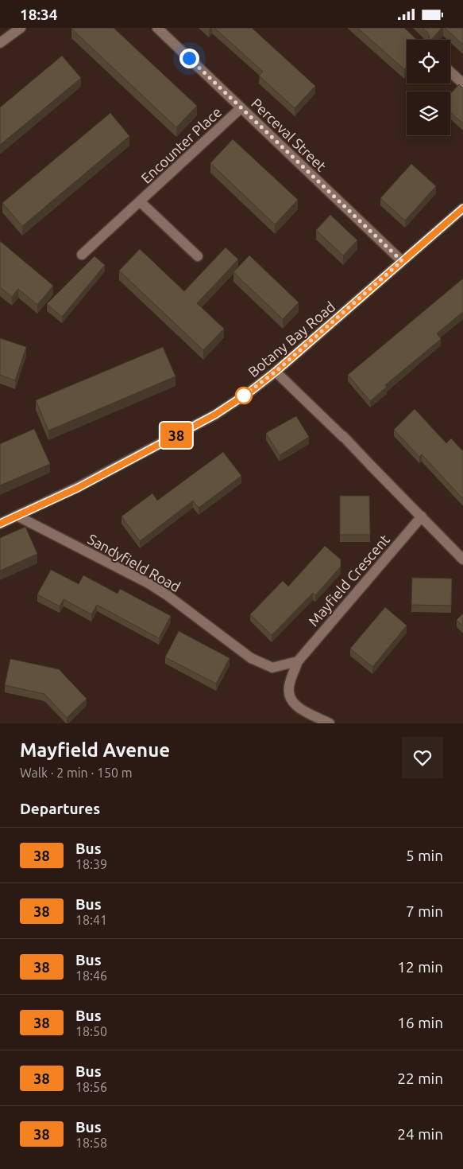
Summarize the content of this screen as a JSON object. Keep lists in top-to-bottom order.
{
  "streets": {
    "street": [
      "Perceval Street",
      "Encounter Place",
      "Botany Bay Road",
      "Sandyfield Road",
      "Mayfield Crescent"
    ]
  },
  "crossings": [
    ["Perceval Street", "Encounter Place"],
    ["Perceval Street", "Botany Bay Road"],
    ["Botany Bay Road", "Sandyfield Road"],
    ["Sandyfield Road", "Mayfield Crescent"]
  ],
  "lines": ["bus line 38"],
  "page": {
    "status": "18:34",
    "on_map": "38",
    "heading": [
      ["Mayfield Avenue", "Walk · 2 min · 150 m"],
      "Departures"
    ],
    "list": [
      {
        "mark": "38",
        "name": "Bus",
        "note": "18:39",
        "value": "5 min"
      },
      {
        "mark": "38",
        "name": "Bus",
        "note": "18:41",
        "value": "7 min"
      },
      {
        "mark": "38",
        "name": "Bus",
        "note": "18:46",
        "value": "12 min"
      },
      {
        "mark": "38",
        "name": "Bus",
        "note": "18:50",
        "value": "16 min"
      },
      {
        "mark": "38",
        "name": "Bus",
        "note": "18:56",
        "value": "22 min"
      },
      {
        "mark": "38",
        "name": "Bus",
        "note": "18:58",
        "value": "24 min"
      }
    ]
  }
}
